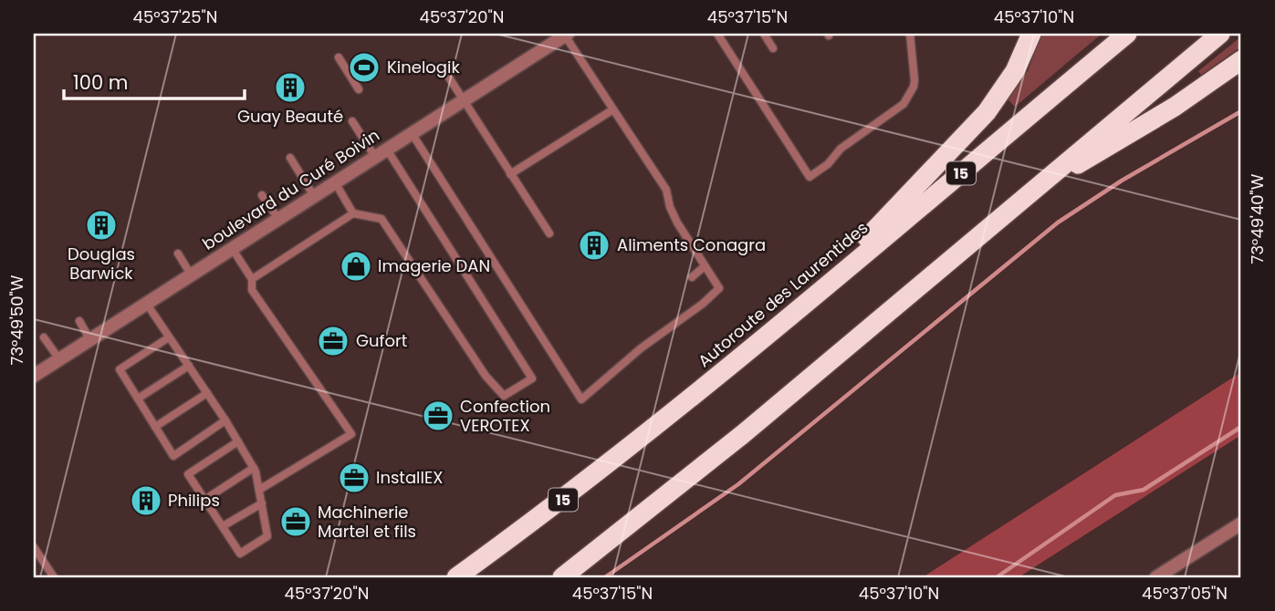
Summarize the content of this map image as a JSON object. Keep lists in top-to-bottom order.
{
  "streets": {
    "highway": ["15", "Autoroute des Laurentides"],
    "street": ["boulevard du Curé Boivin"]
  },
  "places": {
    "sports": ["Kinelogik"],
    "building": [
      "Guay Beauté",
      "Douglas Barwick",
      "Aliments Conagra",
      "Philips"
    ],
    "shop": ["Imagerie DAN"],
    "office": [
      "Gufort",
      "Confection VEROTEX",
      "InstallEX",
      "Machinerie Martel et fils"
    ]
  },
  "scale_bar": "100 m",
  "coordinates": [
    "45°37'25\"N",
    "45°37'20\"N",
    "45°37'15\"N",
    "45°37'10\"N",
    "73°49'40\"W",
    "73°49'50\"W",
    "45°37'05\"N"
  ]
}
